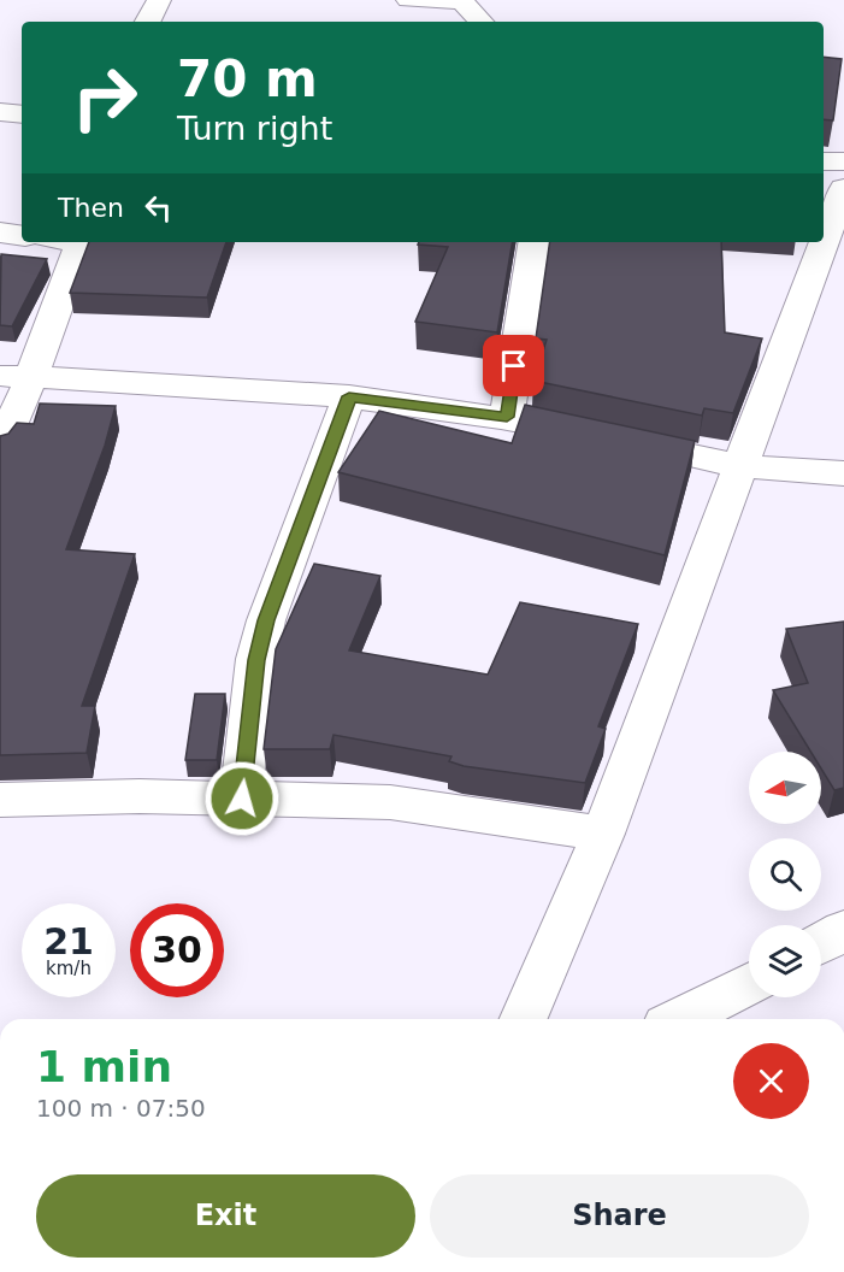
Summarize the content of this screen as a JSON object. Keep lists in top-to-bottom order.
{
  "north": "left",
  "page": {
    "turn": ["70 m", "Turn right"],
    "then": "Then",
    "speed": "21 km/h",
    "limit": "30",
    "heading": ["1 min", "100 m · 07:50"],
    "buttons": ["Exit", "Share"]
  }
}
